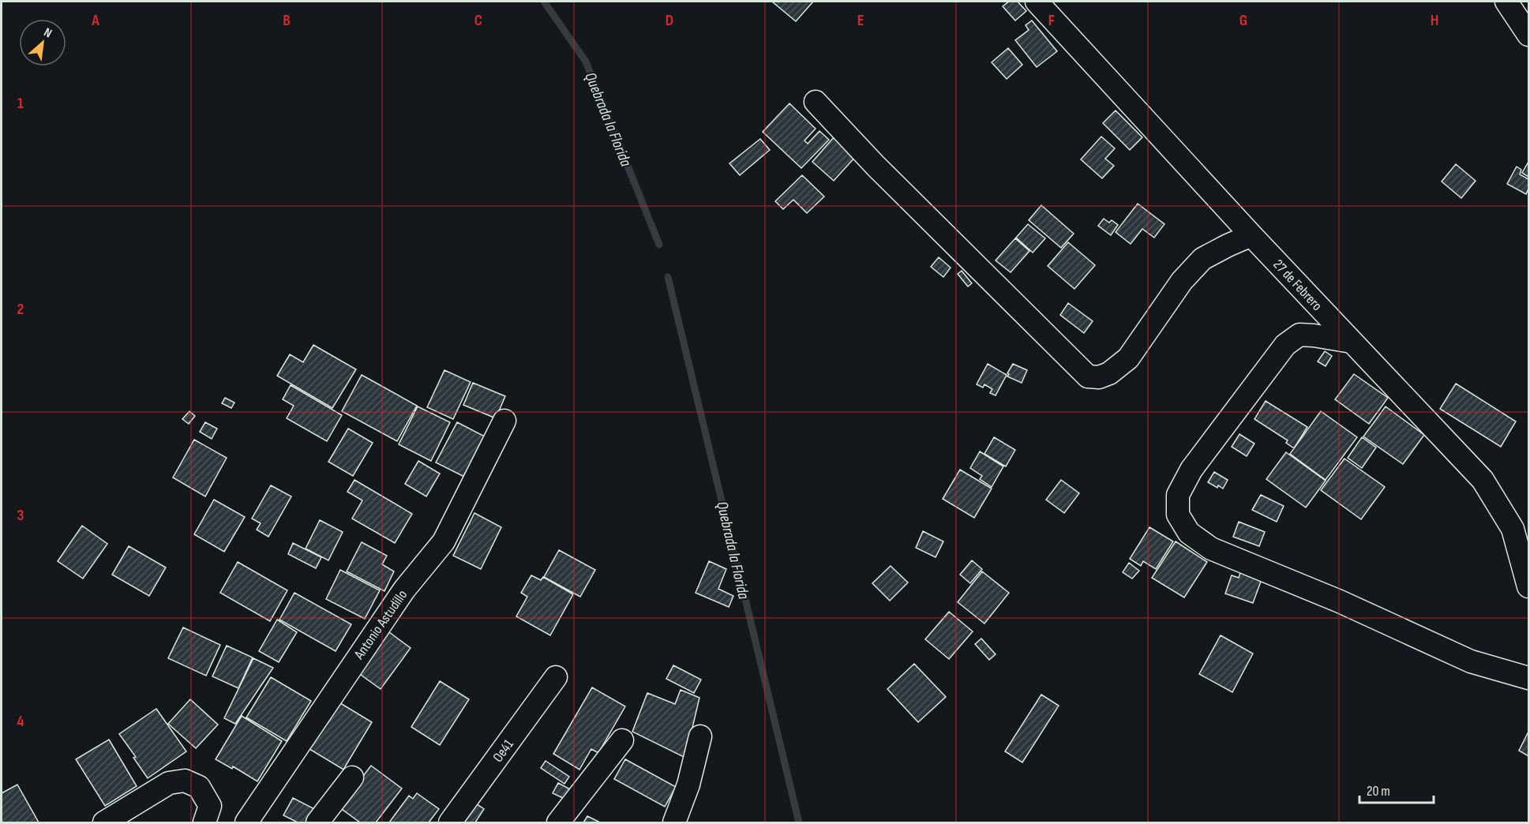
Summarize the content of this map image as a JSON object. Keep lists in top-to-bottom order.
{
  "streets": {
    "street": ["27 de Febrero", "Antonio Astudillo", "Oe41"]
  },
  "water": ["Quebrada la Florida"],
  "scale_bar": "20 m",
  "north": "top right",
  "grid": {
    "columns": [
      "A",
      "B",
      "C",
      "D",
      "E",
      "F",
      "G",
      "H"
    ],
    "rows": [
      "1",
      "2",
      "3",
      "4"
    ]
  }
}
